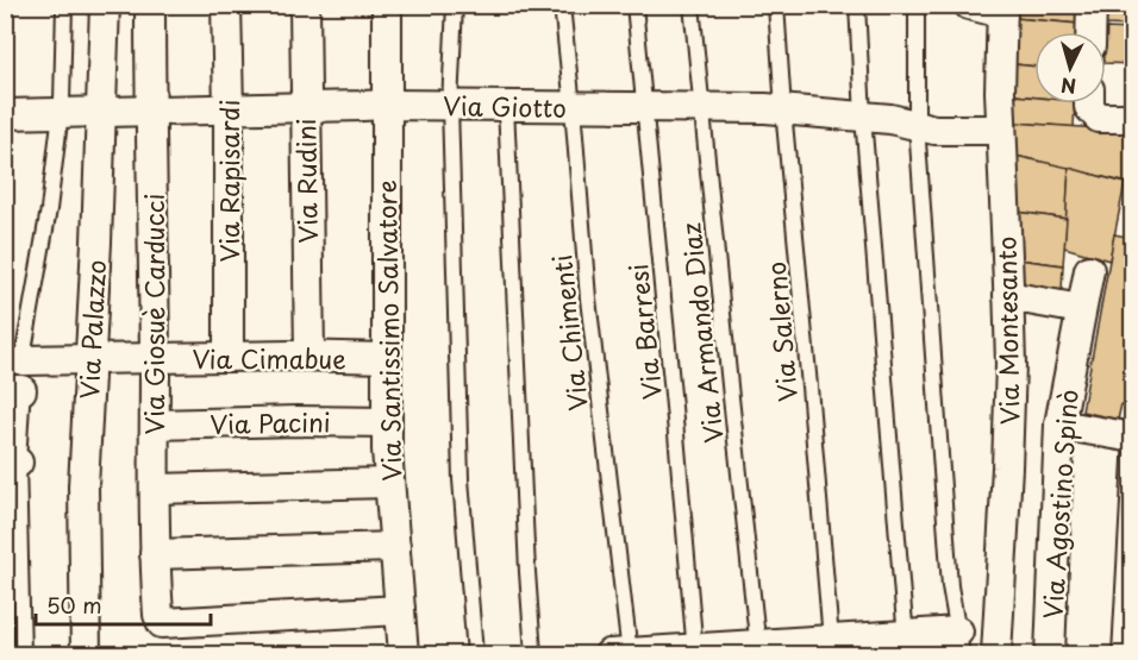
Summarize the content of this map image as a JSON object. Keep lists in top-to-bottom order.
{
  "streets": {
    "street": [
      "Via Giotto",
      "Via Rapisardi",
      "Via Rudini",
      "Via Giosuè Carducci",
      "Via Palazzo",
      "Via Santissimo Salvatore",
      "Via Montesanto",
      "Via Cimabue",
      "Via Pacini",
      "Via Agostino Spinò"
    ],
    "lane": [
      "Via Barresi",
      "Via Salerno",
      "Via Chimenti",
      "Via Armando Diaz"
    ]
  },
  "crossings": [
    ["Via Giotto", "Via Rapisardi"],
    ["Via Giotto", "Via Rudini"],
    ["Via Giotto", "Via Giosuè Carducci"],
    ["Via Giotto", "Via Palazzo"],
    ["Via Giotto", "Via Santissimo Salvatore"],
    ["Via Giotto", "Via Montesanto"],
    ["Via Giotto", "Via Barresi"],
    ["Via Giotto", "Via Salerno"],
    ["Via Giotto", "Via Chimenti"],
    ["Via Giotto", "Via Armando Diaz"],
    ["Via Rapisardi", "Via Cimabue"],
    ["Via Rudini", "Via Cimabue"],
    ["Via Giosuè Carducci", "Via Santissimo Salvatore"],
    ["Via Giosuè Carducci", "Via Cimabue"],
    ["Via Giosuè Carducci", "Via Pacini"],
    ["Via Palazzo", "Via Cimabue"],
    ["Via Santissimo Salvatore", "Via Cimabue"],
    ["Via Santissimo Salvatore", "Via Pacini"]
  ],
  "scale_bar": "50 m",
  "north": "bottom"
}
